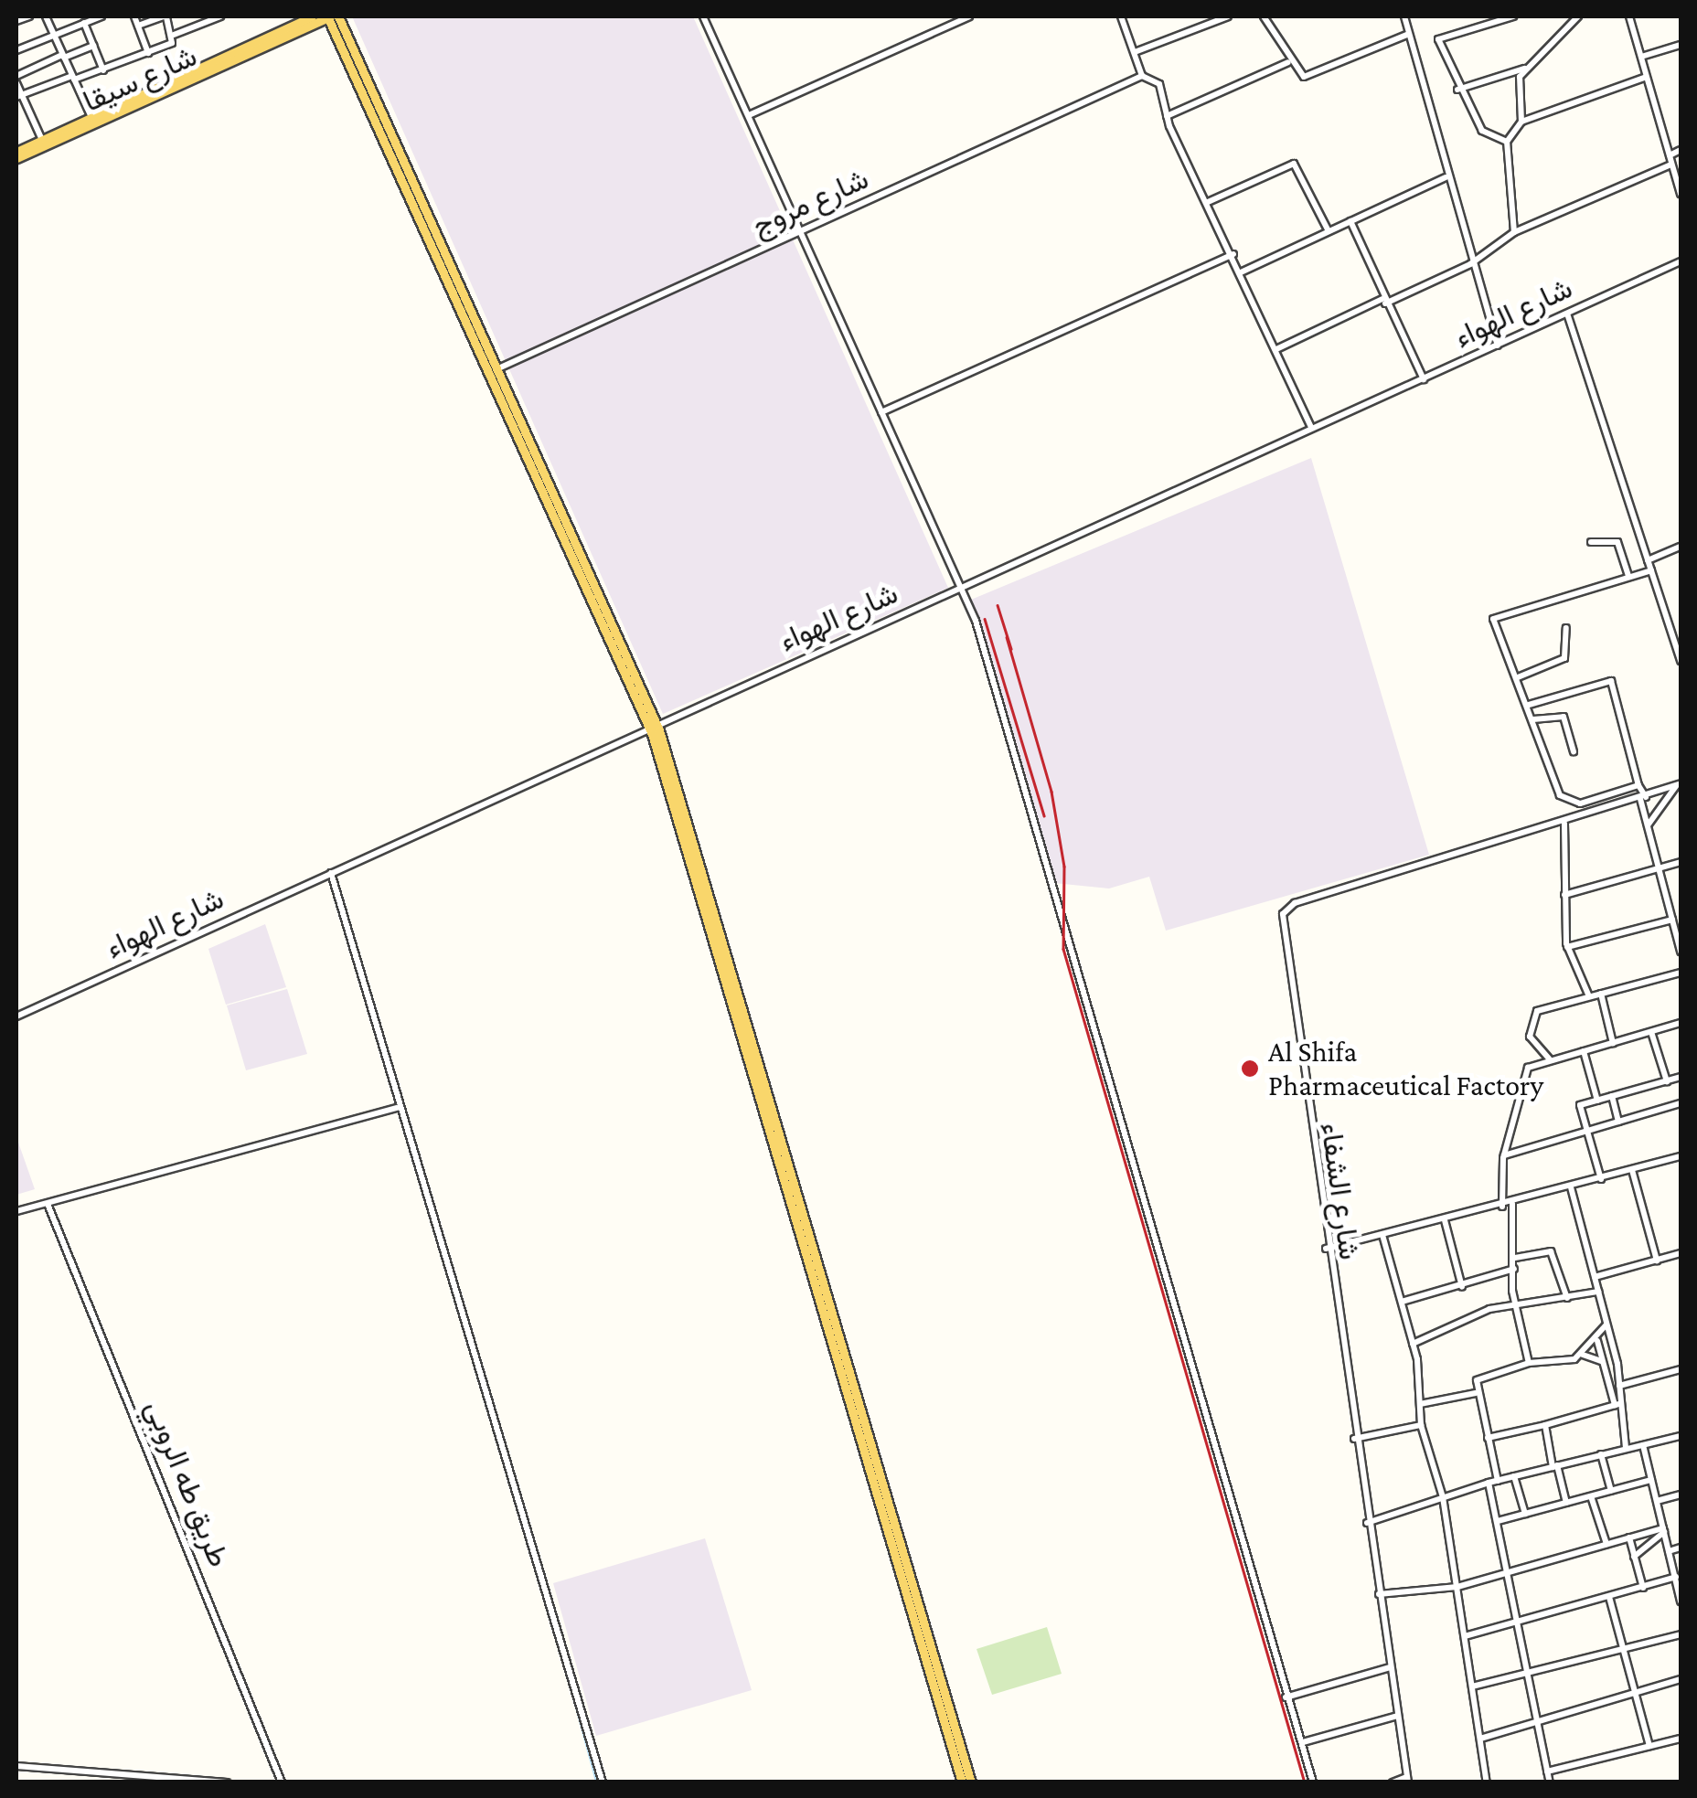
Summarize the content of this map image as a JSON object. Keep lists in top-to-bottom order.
{
  "streets": {
    "main road": ["شارع سيقا"],
    "street": [
      "شارع مروج",
      "شارع الهواء",
      "شارع الشفاء",
      "طريق طه الروبي"
    ]
  },
  "places": ["Al Shifa Pharmaceutical Factory"]
}
